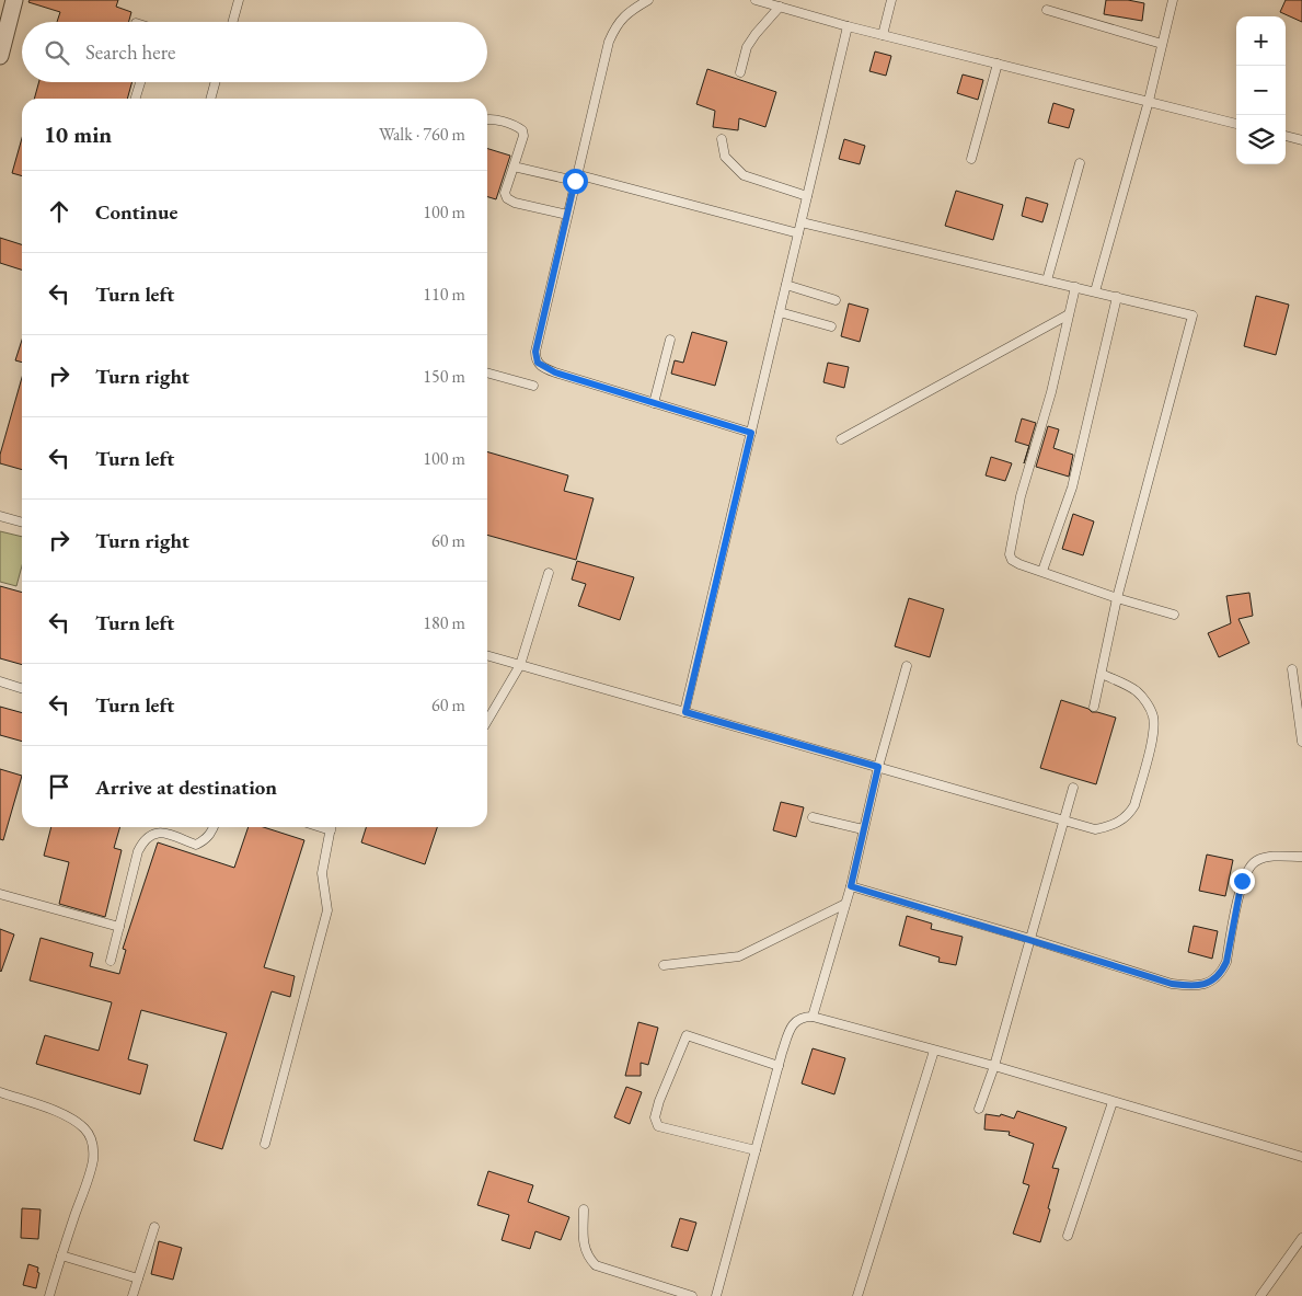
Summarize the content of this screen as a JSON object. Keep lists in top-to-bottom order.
{
  "page": {
    "map_buttons": ["+", "−"],
    "search": "Search here",
    "heading": ["10 min", "Walk · 760 m"],
    "list": [
      ["Continue", "100 m"],
      ["Turn left", "110 m"],
      ["Turn right", "150 m"],
      ["Turn left", "100 m"],
      ["Turn right", "60 m"],
      ["Turn left", "180 m"],
      ["Turn left", "60 m"],
      "Arrive at destination"
    ]
  }
}
